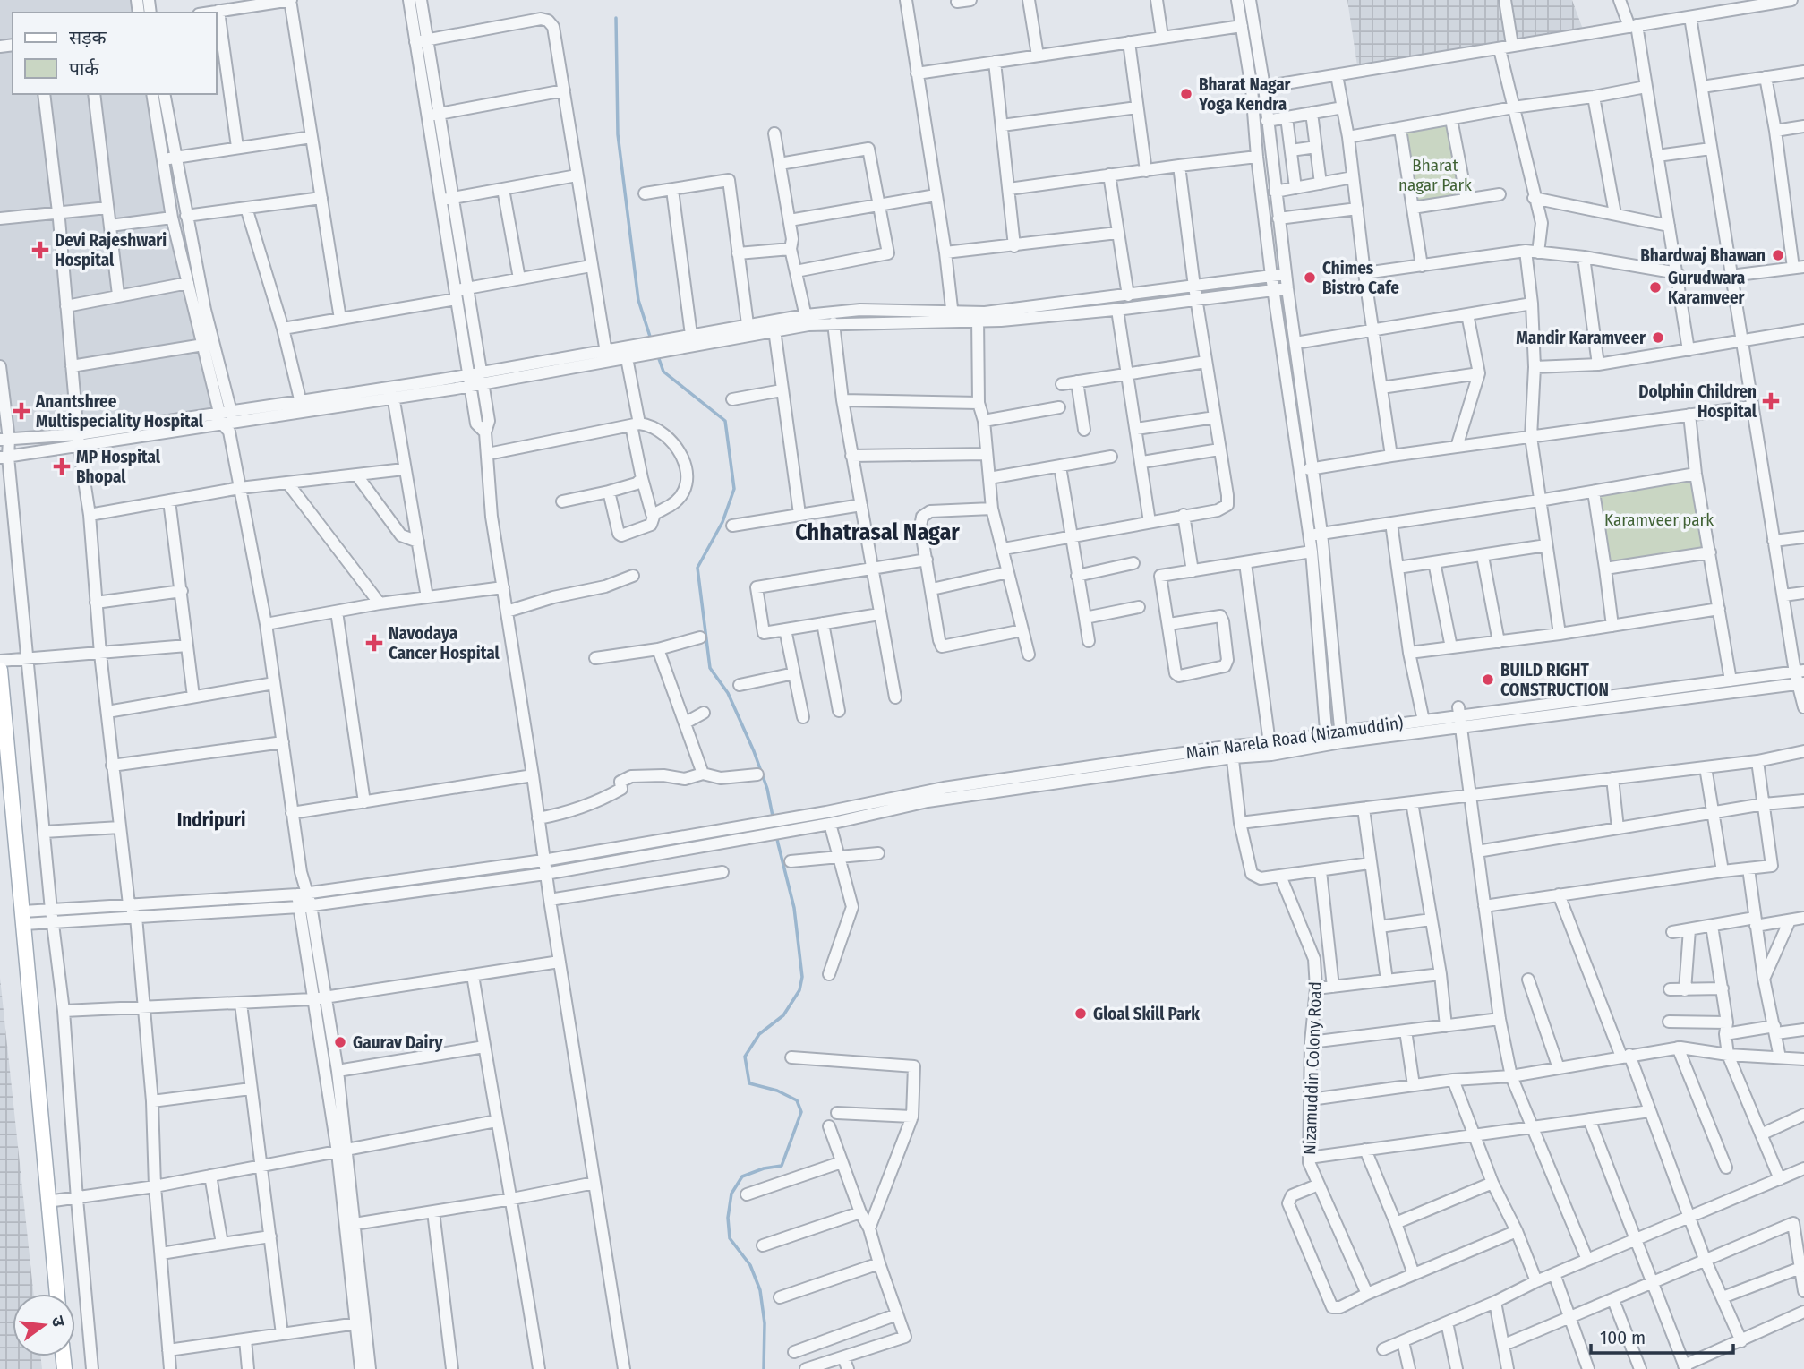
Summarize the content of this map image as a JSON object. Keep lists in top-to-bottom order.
{
  "streets": {
    "street": ["Main Narela Road (Nizamuddin)", "Nizamuddin Colony Road"]
  },
  "districts": ["Chhatrasal Nagar", "Indripuri"],
  "parks": ["Bharat nagar Park", "Karamveer park"],
  "places": {
    "other": [
      "Bharat Nagar Yoga Kendra",
      "Bhardwaj Bhawan",
      "Chimes Bistro Cafe",
      "Gurudwara Karamveer",
      "Mandir Karamveer",
      "BUILD RIGHT CONSTRUCTION",
      "Gloal Skill Park",
      "Gaurav Dairy"
    ],
    "health": [
      "Devi Rajeshwari Hospital",
      "Dolphin Children Hospital",
      "Anantshree Multispeciality Hospital",
      "MP Hospital Bhopal",
      "Navodaya Cancer Hospital"
    ]
  },
  "legend": ["सड़क", "पार्क"],
  "scale_bar": "100 m",
  "north": "right"
}
